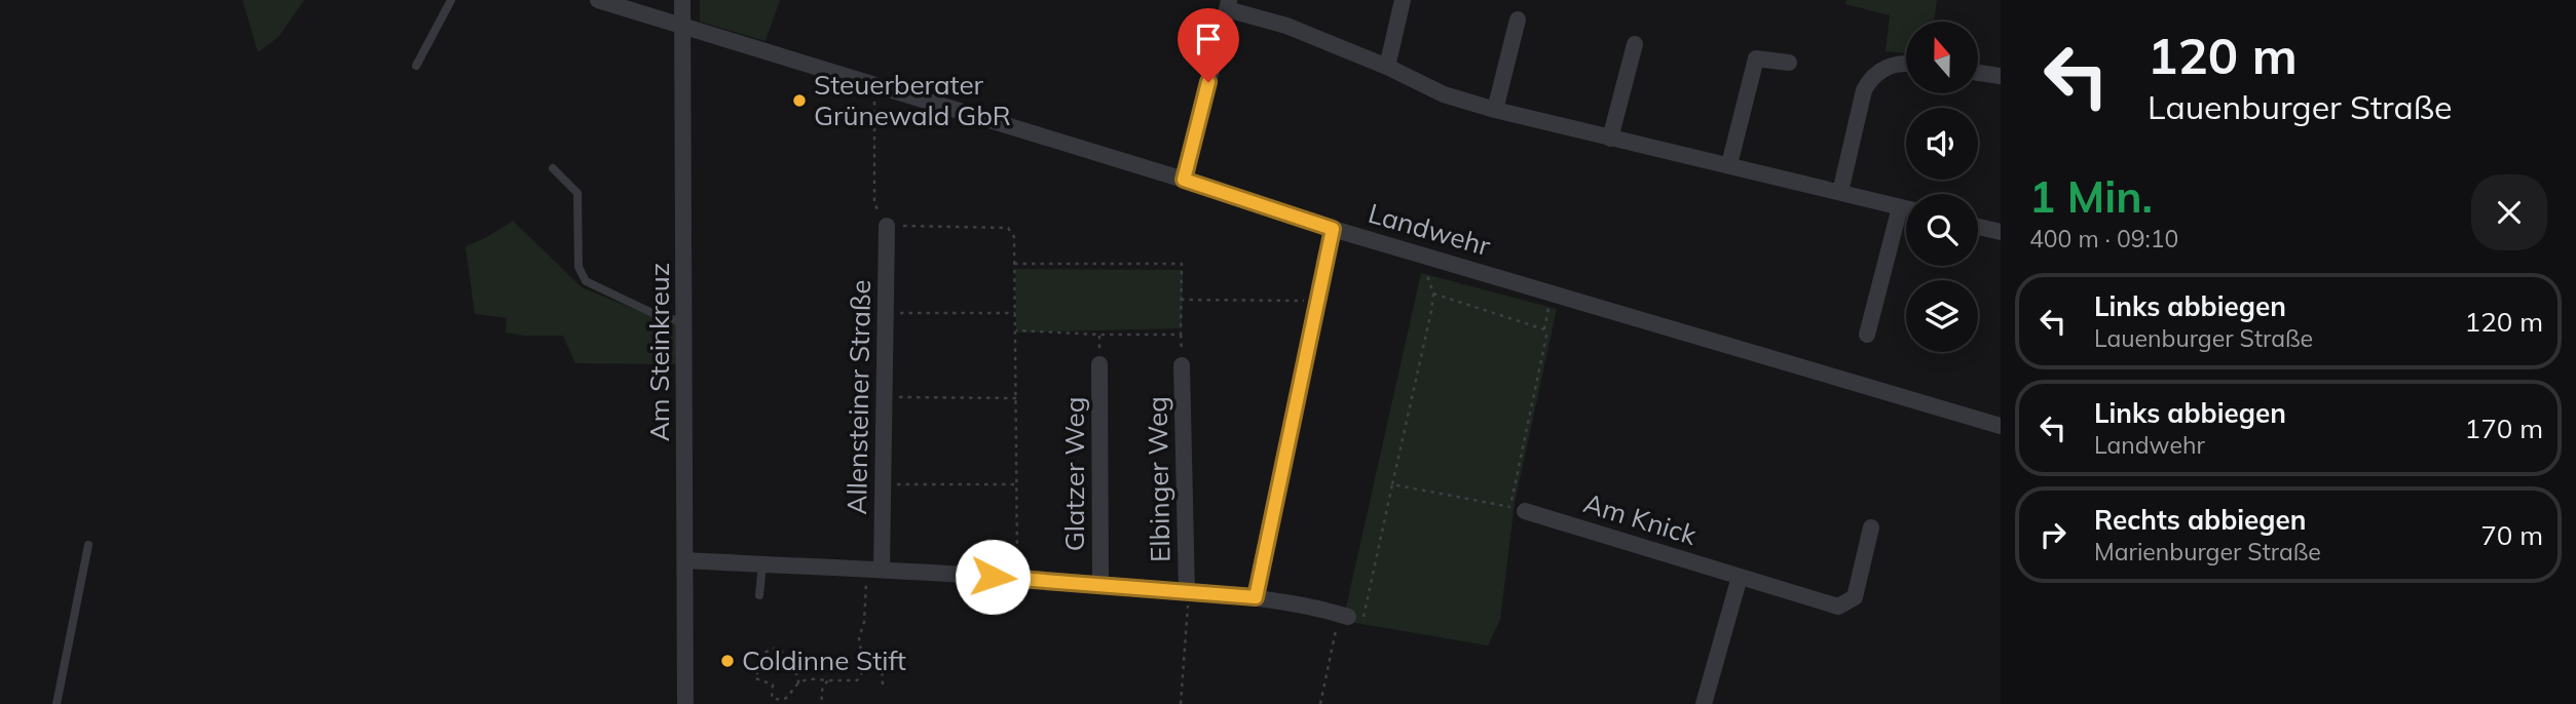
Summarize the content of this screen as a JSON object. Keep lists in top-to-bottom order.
{
  "streets": {
    "street": [
      "Landwehr",
      "Am Steinkreuz",
      "Allensteiner Straße",
      "Glatzer Weg",
      "Elbinger Weg",
      "Am Knick"
    ]
  },
  "crossings": [
    ["Landwehr", "Am Steinkreuz"]
  ],
  "places": ["Steuerberater Grünewald GbR", "Coldinne Stift"],
  "north": "top",
  "page": {
    "turn": ["120 m", "Lauenburger Straße"],
    "heading": ["1 Min.", "400 m · 09:10"],
    "list": [
      {
        "name": "Links abbiegen",
        "note": "Lauenburger Straße",
        "value": "120 m"
      },
      {
        "name": "Links abbiegen",
        "note": "Landwehr",
        "value": "170 m"
      },
      {
        "name": "Rechts abbiegen",
        "note": "Marienburger Straße",
        "value": "70 m"
      }
    ]
  }
}
